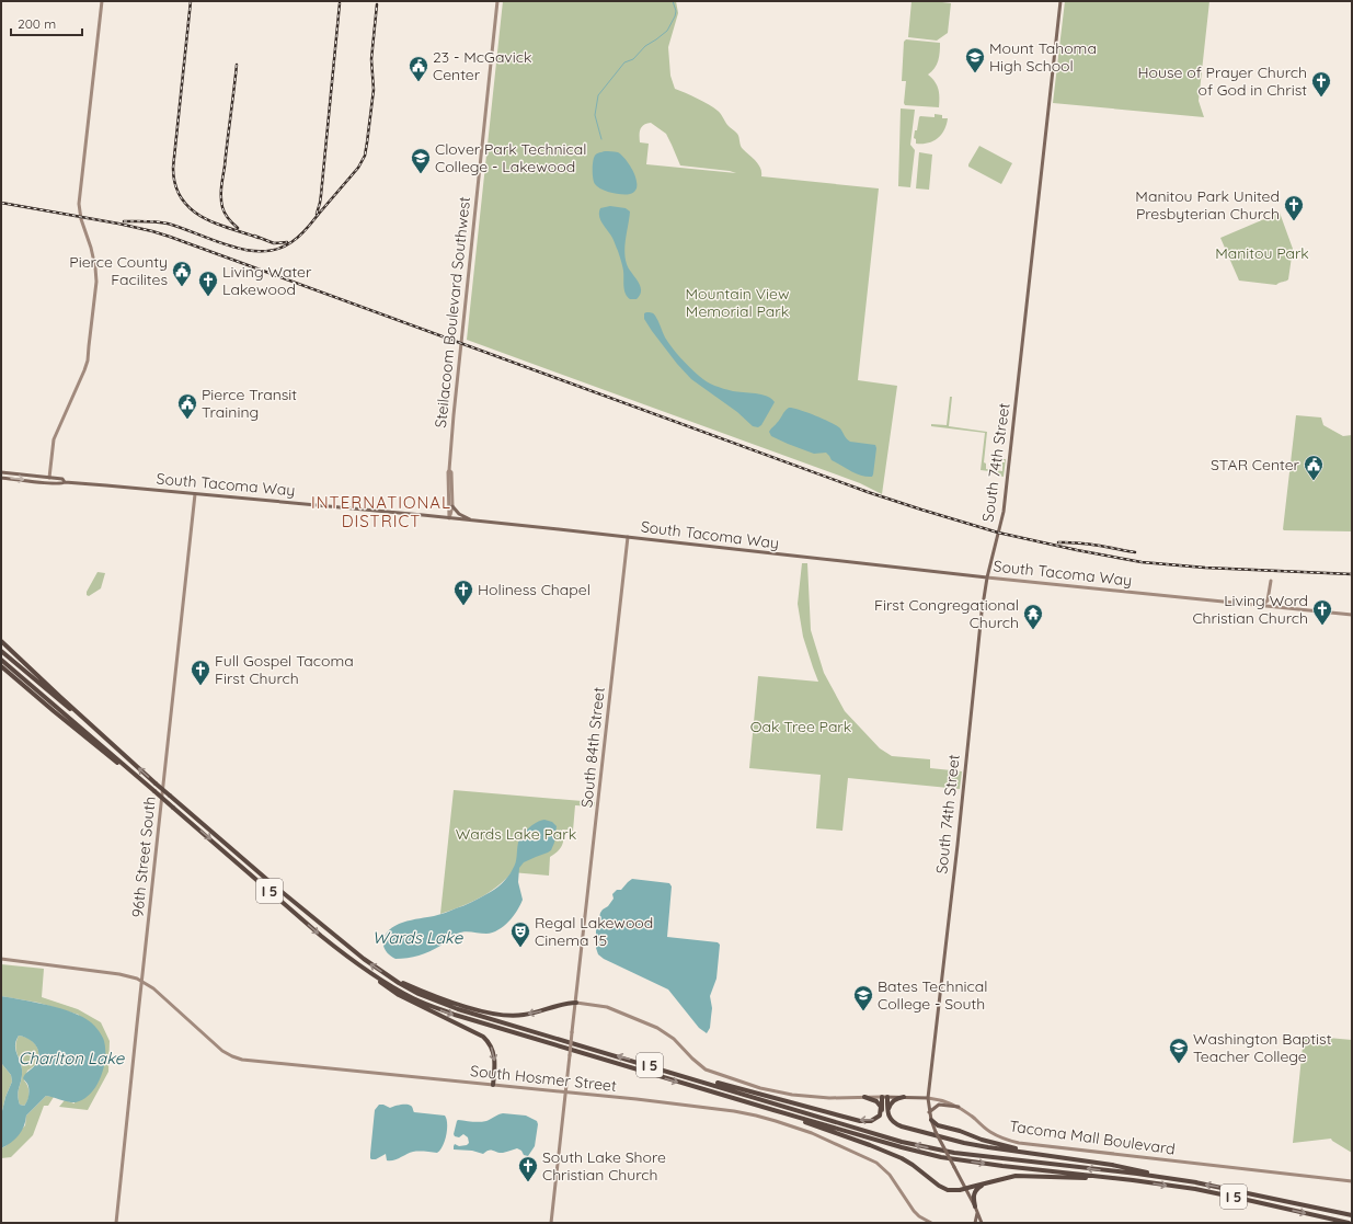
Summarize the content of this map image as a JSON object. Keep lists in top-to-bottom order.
{
  "streets": {
    "highway": ["I 5"],
    "main road": [
      "Steilacoom Boulevard Southwest",
      "South 74th Street",
      "South Tacoma Way",
      "South 84th Street",
      "96th Street South",
      "South Hosmer Street",
      "Tacoma Mall Boulevard"
    ]
  },
  "crossings": [
    ["Steilacoom Boulevard Southwest", "South Tacoma Way"],
    ["South 74th Street", "South Tacoma Way"],
    ["South 74th Street", "Tacoma Mall Boulevard"],
    ["South Tacoma Way", "South 84th Street"],
    ["South Tacoma Way", "96th Street South"],
    ["South 84th Street", "South Hosmer Street"],
    ["South 84th Street", "Tacoma Mall Boulevard"],
    ["96th Street South", "South Hosmer Street"]
  ],
  "districts": ["INTERNATIONAL DISTRICT"],
  "water": ["Wards Lake", "Charlton Lake"],
  "parks": [
    "Manitou Park",
    "Mountain View Memorial Park",
    "Oak Tree Park",
    "Wards Lake Park"
  ],
  "places": {
    "school or university": [
      "Mount Tahoma High School",
      "Clover Park Technical College - Lakewood",
      "Bates Technical College - South",
      "Washington Baptist Teacher College"
    ],
    "public building": [
      "23 - McGavick Center",
      "Pierce County Facilites",
      "Pierce Transit Training",
      "STAR Center"
    ],
    "church": [
      "House of Prayer Church of God in Christ",
      "Manitou Park United Presbyterian Church",
      "Living Water Lakewood",
      "Holiness Chapel",
      "Living Word Christian Church",
      "Full Gospel Tacoma First Church",
      "South Lake Shore Christian Church"
    ],
    "temple": ["First Congregational Church"],
    "theatre": ["Regal Lakewood Cinema 15"]
  },
  "scale_bar": "200 m"
}
